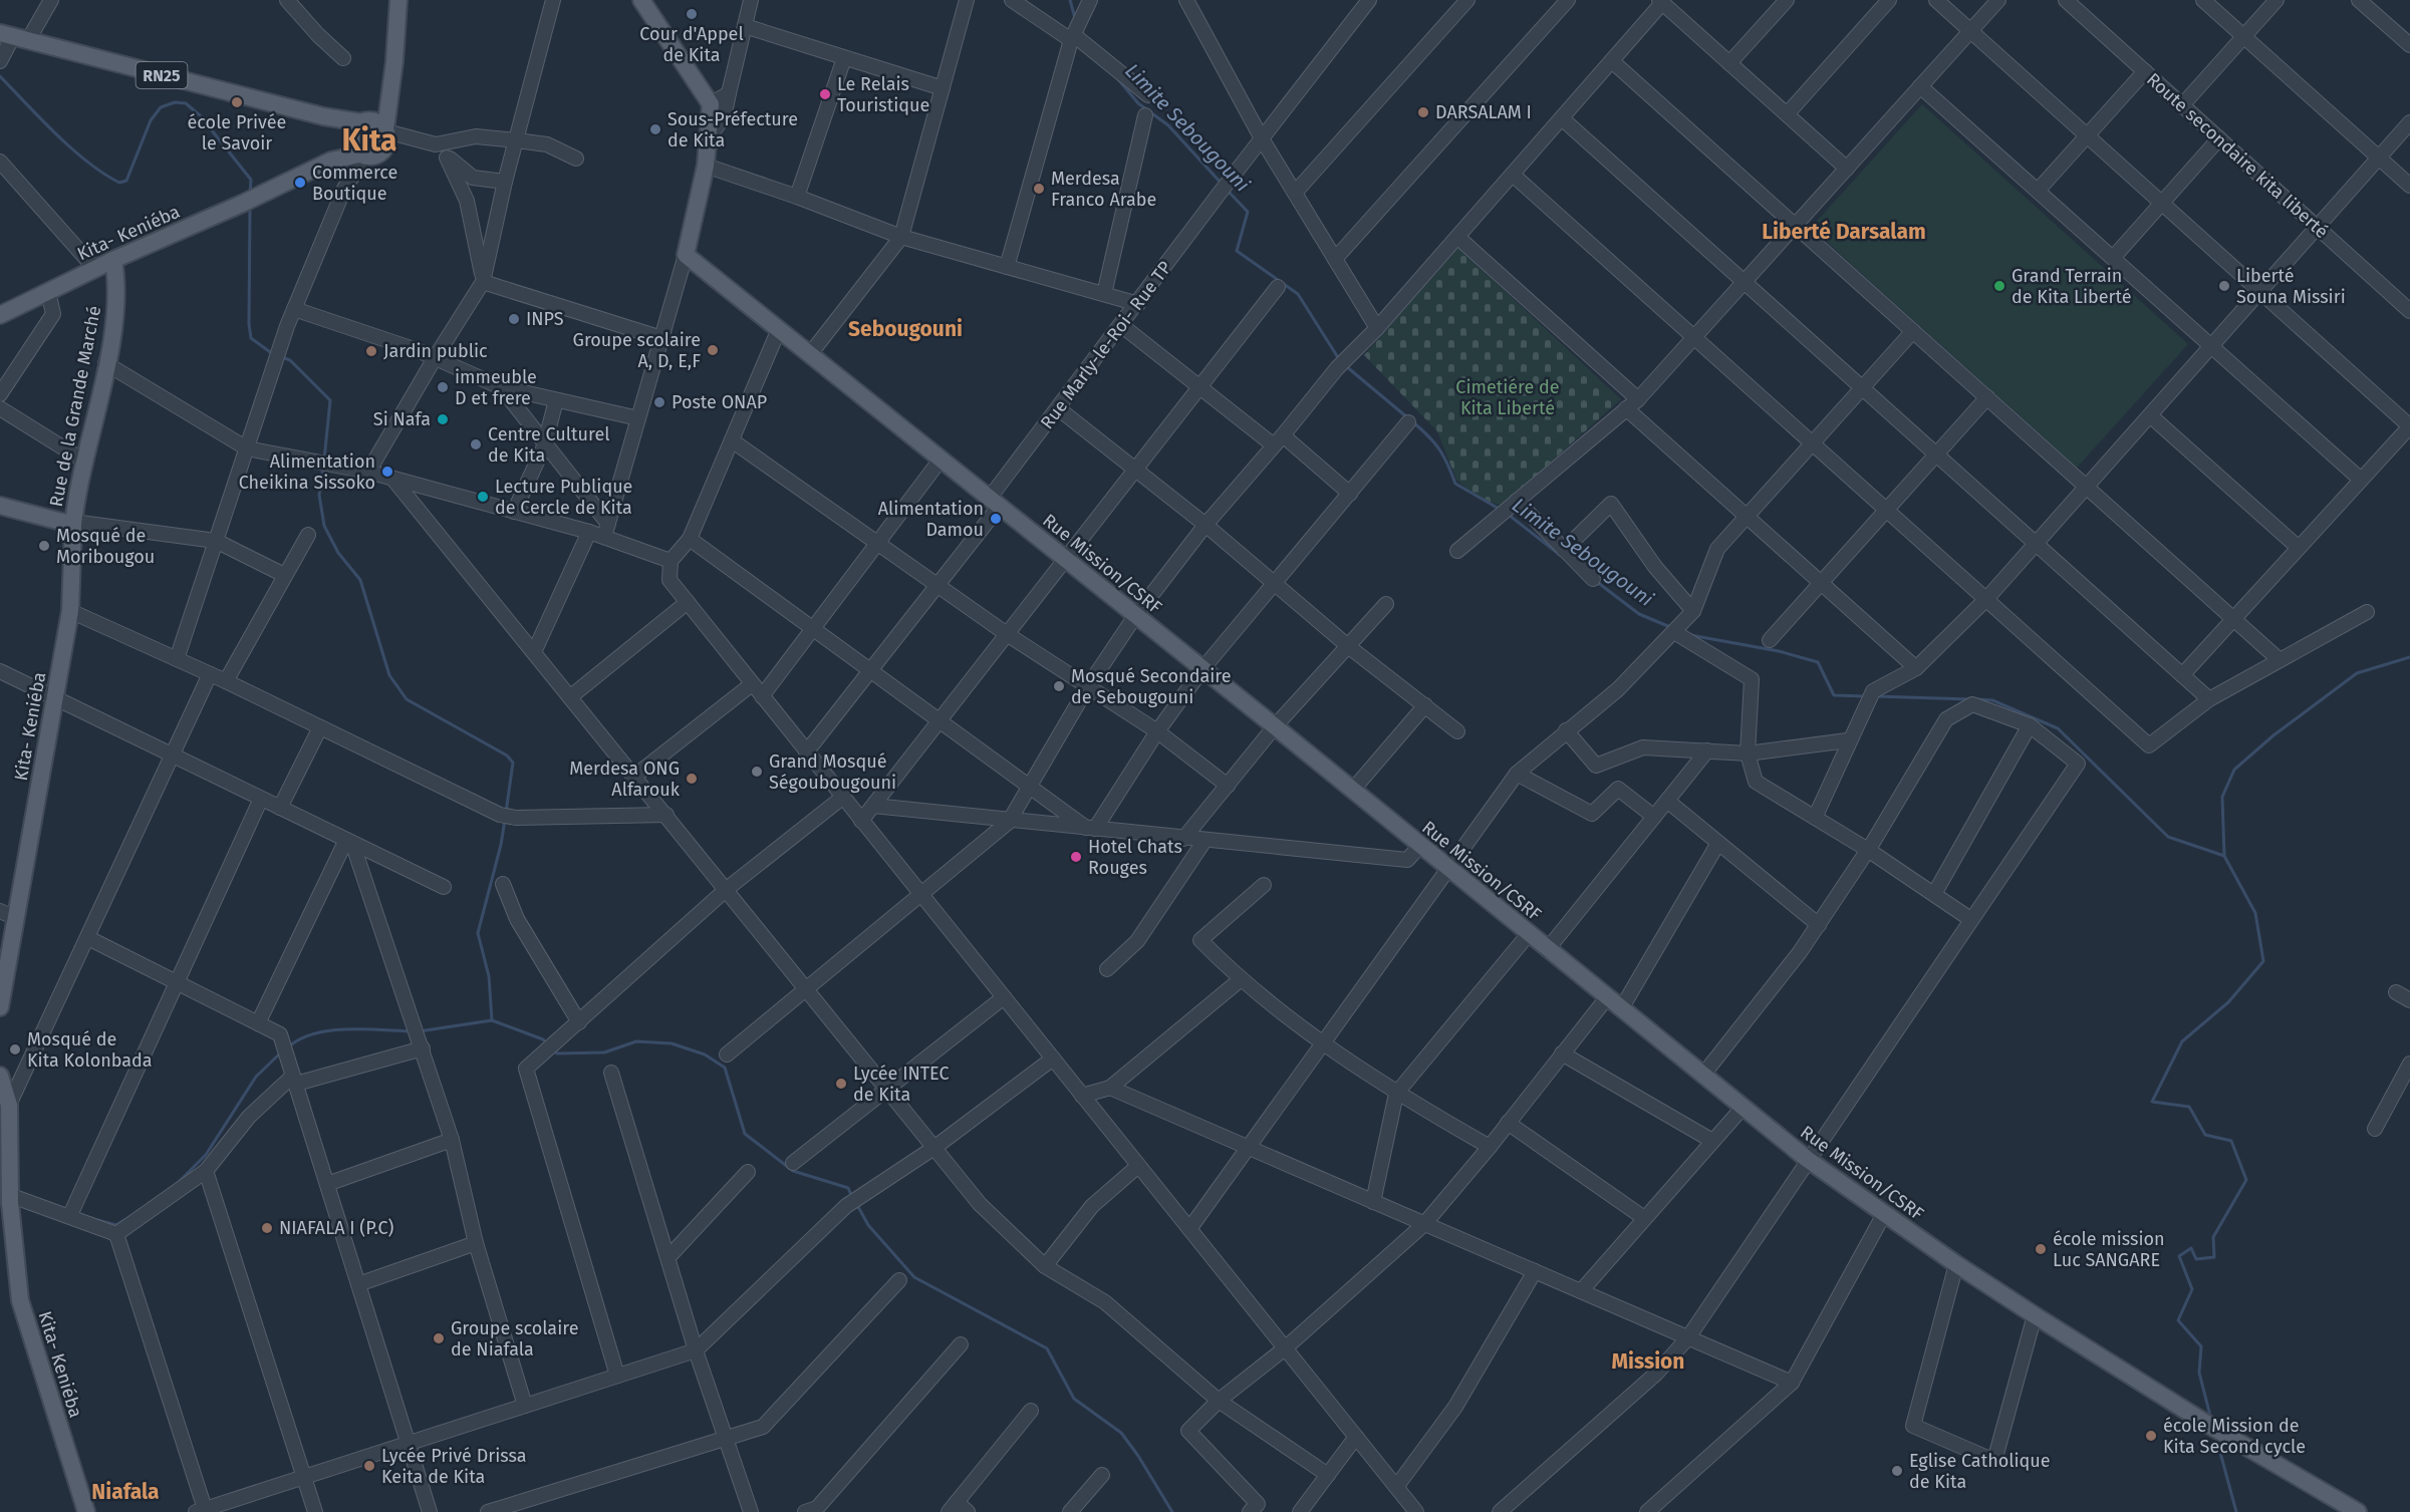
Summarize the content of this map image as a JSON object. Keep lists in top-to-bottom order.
{
  "streets": {
    "main road": [
      "RN25",
      "Kita- Keniéba",
      "Rue de la Grande Marché",
      "Rue Mission/CSRF"
    ],
    "street": ["Route secondaire kita liberté", "Rue Marly-le-Roi- Rue TP"]
  },
  "crossings": [
    ["RN25", "Kita- Keniéba"],
    ["Kita- Keniéba", "Rue de la Grande Marché"],
    ["Rue Marly-le-Roi- Rue TP", "Rue Mission/CSRF"]
  ],
  "districts": [
    "Kita",
    "Liberté Darsalam",
    "Sebougouni",
    "Mission",
    "Niafala"
  ],
  "water": ["Limite Sebougouni"],
  "parks": ["Cimetiére de Kita Liberté"],
  "places": [
    "Cour d'Appel de Kita",
    "Le Relais Touristique",
    "école Privée le Savoir",
    "DARSALAM I",
    "Sous-Préfecture de Kita",
    "Commerce Boutique",
    "Merdesa Franco Arabe",
    "Grand Terrain de Kita Liberté",
    "Liberté Souna Missiri",
    "INPS",
    "Groupe scolaire A, D, E,F",
    "Jardin public",
    "immeuble D et frere",
    "Poste ONAP",
    "Si Nafa",
    "Centre Culturel de Kita",
    "Alimentation Cheikina Sissoko",
    "Lecture Publique de Cercle de Kita",
    "Alimentation Damou",
    "Mosqué de Moribougou",
    "Mosqué Secondaire de Sebougouni",
    "Grand Mosqué Ségoubougouni",
    "Merdesa ONG Alfarouk",
    "Hotel Chats Rouges",
    "Mosqué de Kita Kolonbada",
    "Lycée INTEC de Kita",
    "NIAFALA I (P.C)",
    "école mission Luc SANGARE",
    "Groupe scolaire de Niafala",
    "école Mission de Kita Second cycle",
    "Lycée Privé Drissa Keita de Kita",
    "Eglise Catholique de Kita"
  ]
}
